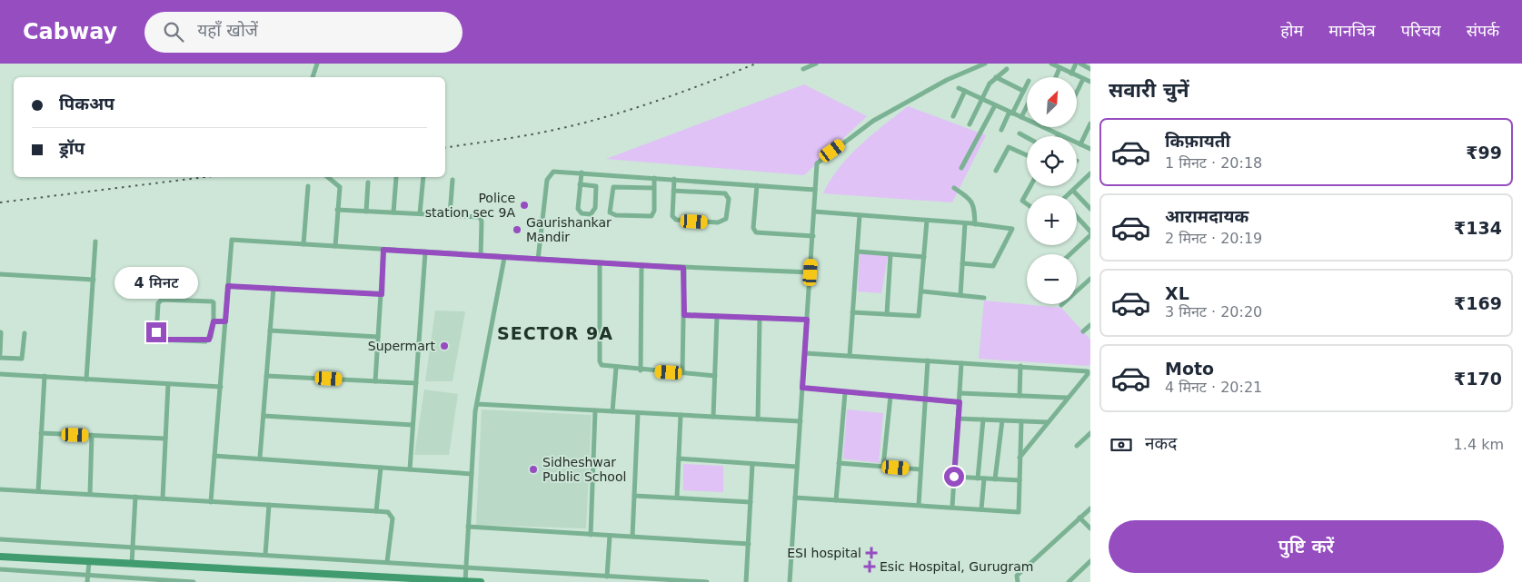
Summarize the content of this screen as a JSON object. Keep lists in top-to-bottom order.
{
  "districts": ["SECTOR 9A"],
  "places": {
    "other": [
      "Police station sec 9A",
      "Gaurishankar Mandir",
      "Supermart",
      "Sidheshwar Public School"
    ],
    "health": ["ESI hospital", "Esic Hospital, Gurugram"]
  },
  "north": "top right",
  "page": {
    "header": "Cabway",
    "search": "यहाँ खोजें",
    "nav": [
      "होम",
      "मानचित्र",
      "परिचय",
      "संपर्क"
    ],
    "heading": "सवारी चुनें",
    "map_buttons": ["+", "−"],
    "banner": ["पिकअप", "ड्रॉप"],
    "list": [
      {
        "name": "किफ़ायती",
        "note": "1 मिनट · 20:18",
        "value": "₹99"
      },
      {
        "name": "आरामदायक",
        "note": "2 मिनट · 20:19",
        "value": "₹134"
      },
      {
        "name": "XL",
        "note": "3 मिनट · 20:20",
        "value": "₹169"
      },
      {
        "name": "Moto",
        "note": "4 मिनट · 20:21",
        "value": "₹170"
      }
    ],
    "bubble": "4 मिनट",
    "pay": ["नकद", "1.4 km"],
    "buttons": "पुष्टि करें"
  }
}
